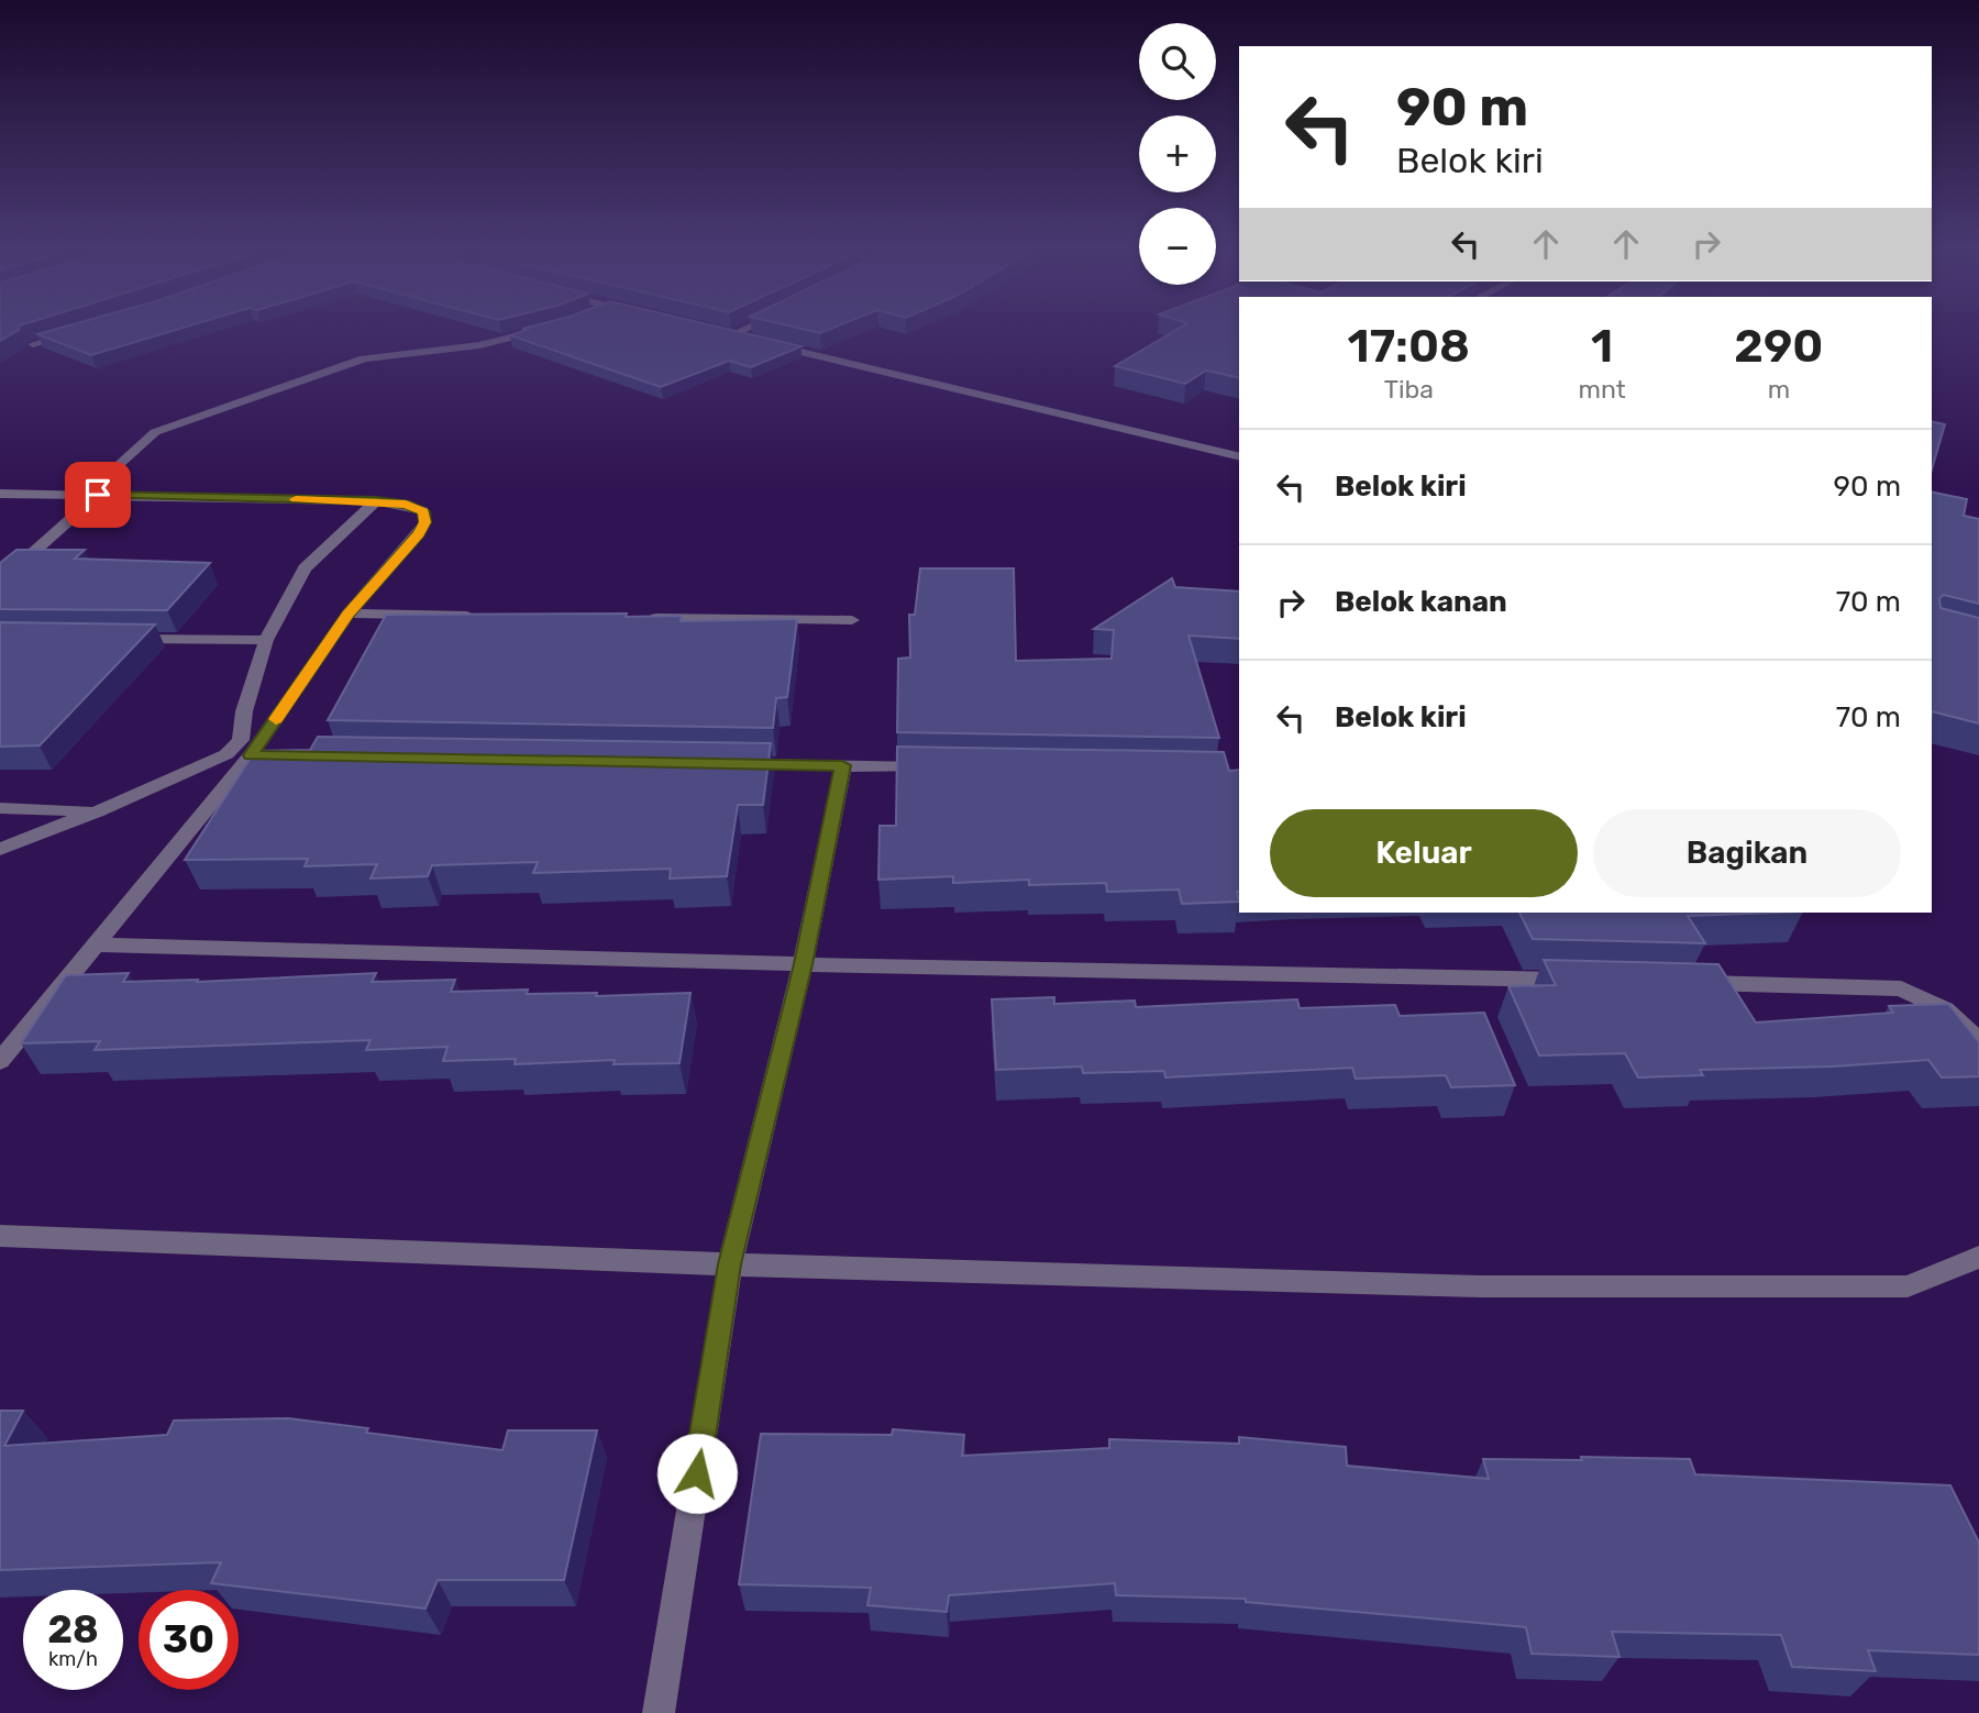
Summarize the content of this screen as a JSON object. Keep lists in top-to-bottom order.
{
  "page": {
    "map_buttons": ["+", "−"],
    "turn": ["90 m", "Belok kiri"],
    "eta": [
      "17:08",
      "Tiba",
      "1",
      "mnt",
      "290",
      "m"
    ],
    "list": [
      {
        "name": "Belok kiri",
        "value": "90 m"
      },
      {
        "name": "Belok kanan",
        "value": "70 m"
      },
      {
        "name": "Belok kiri",
        "value": "70 m"
      }
    ],
    "buttons": ["Keluar", "Bagikan"],
    "speed": "28 km/h",
    "limit": "30"
  }
}
